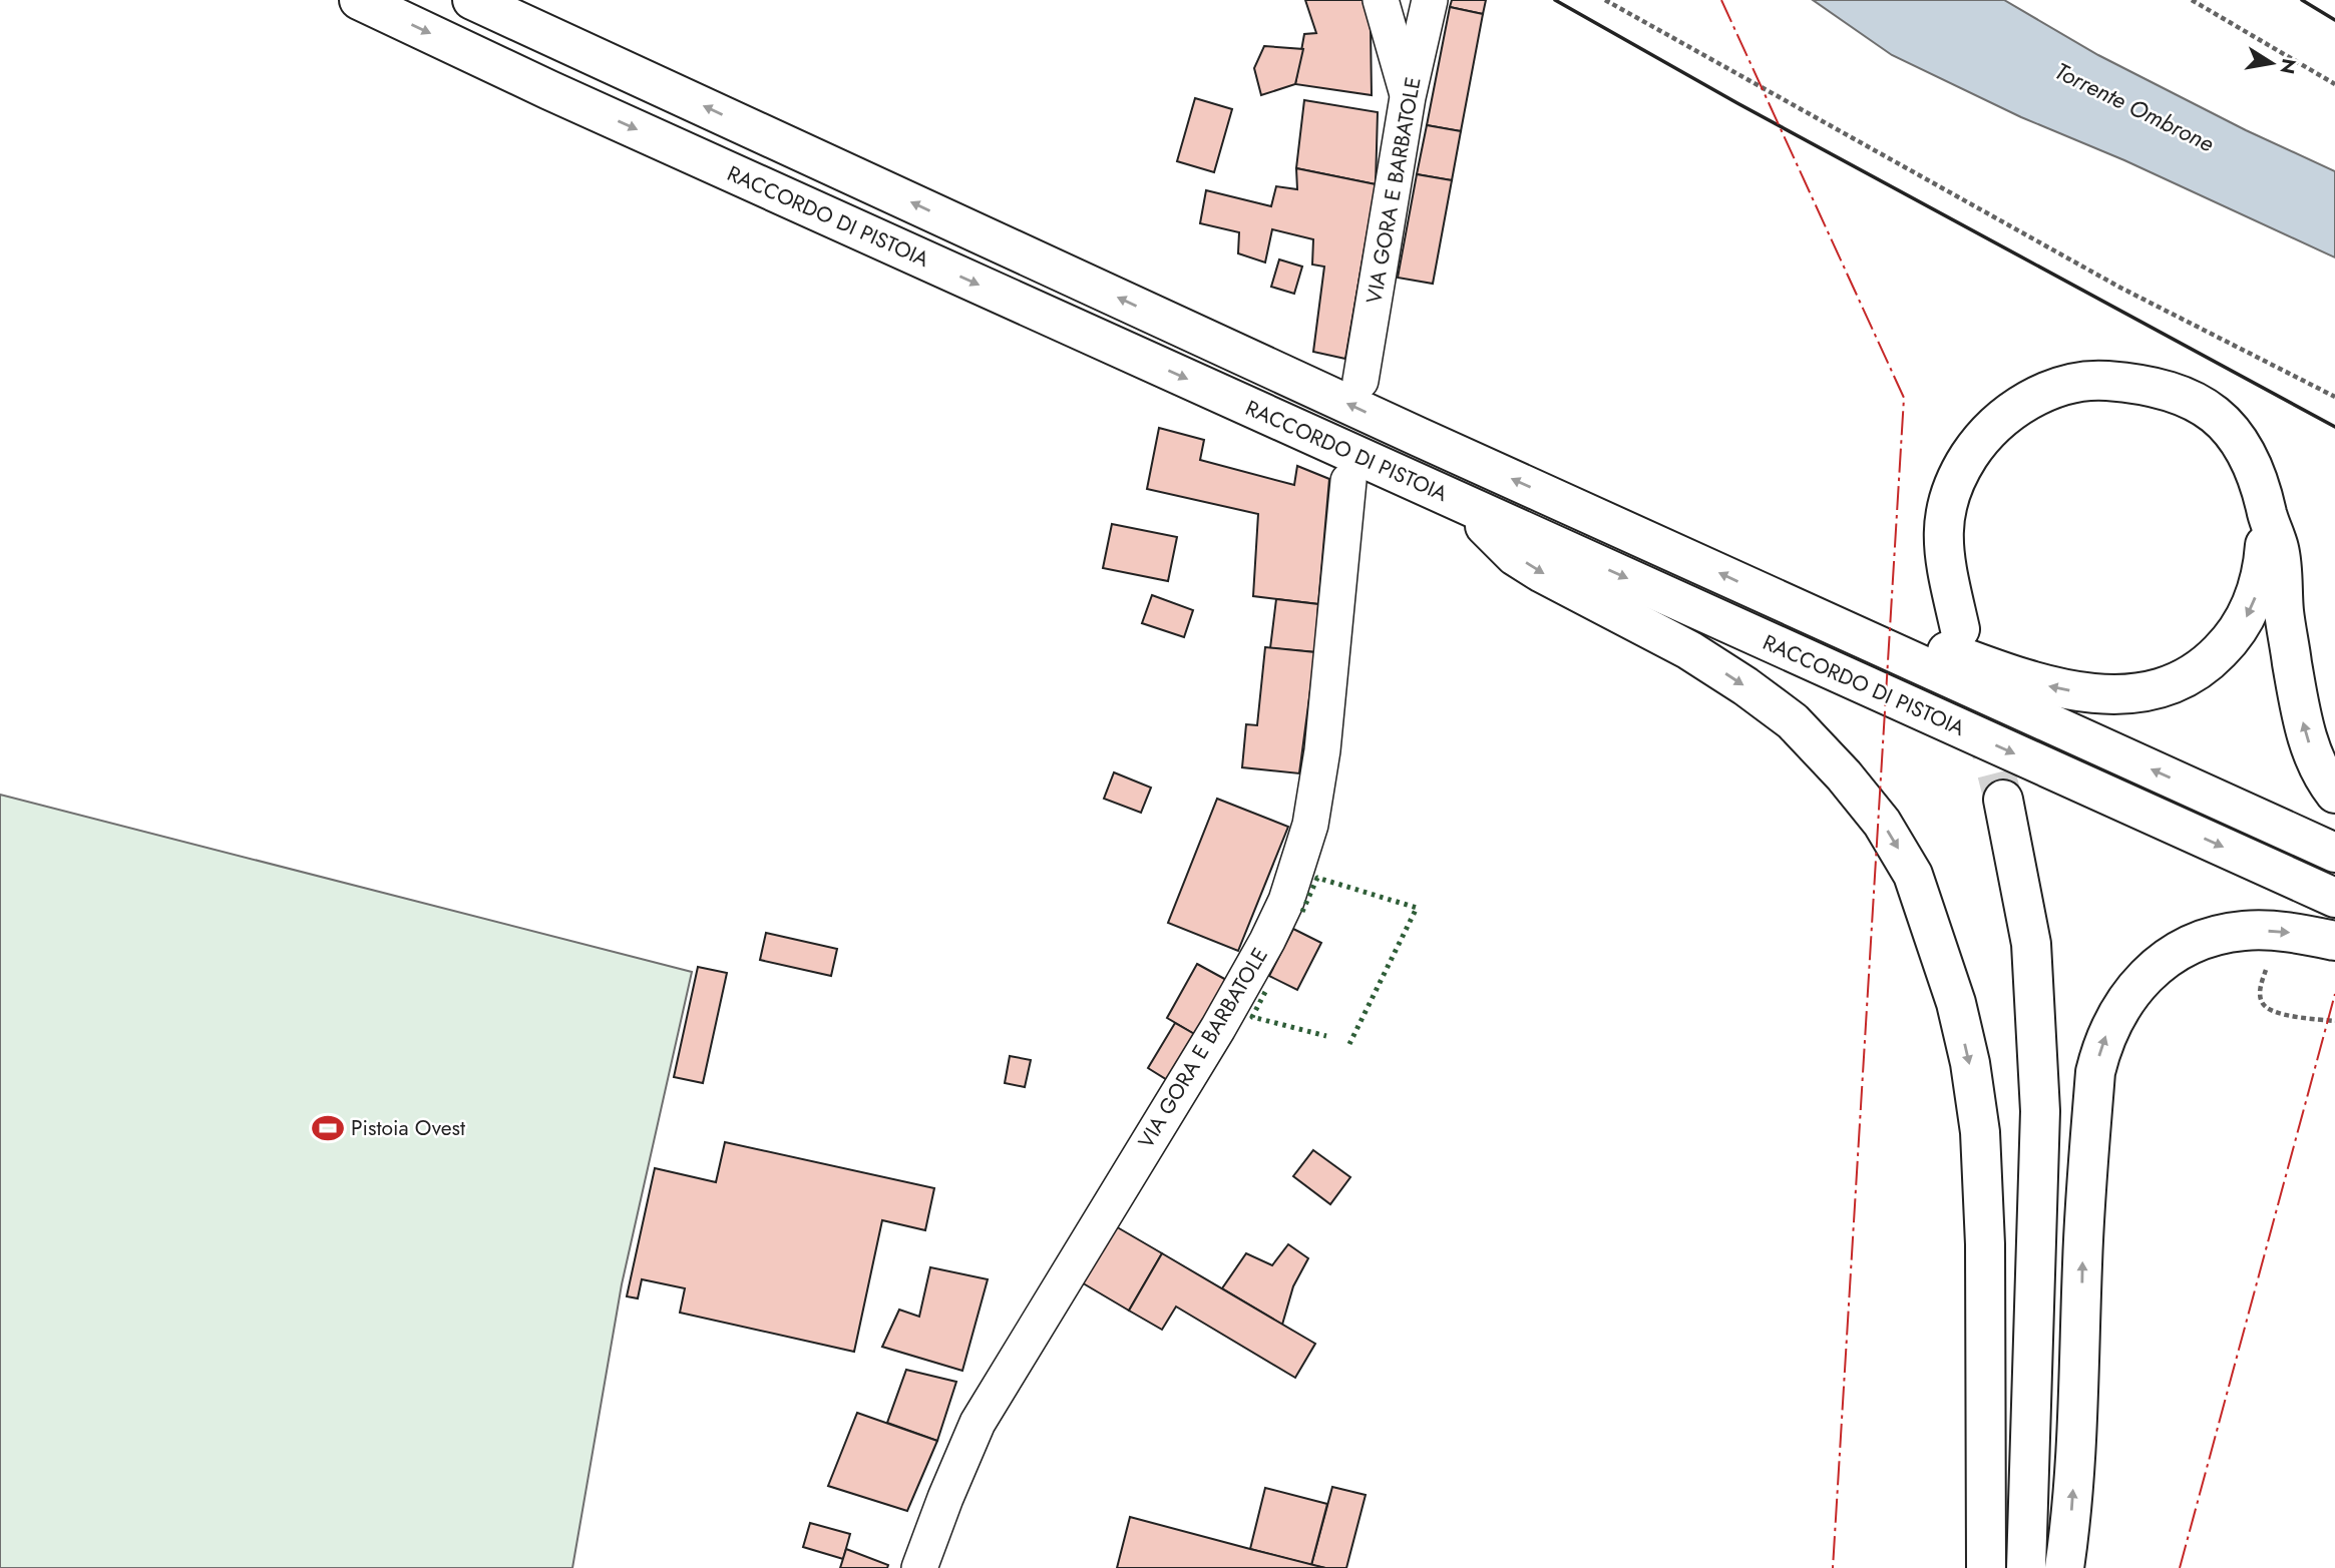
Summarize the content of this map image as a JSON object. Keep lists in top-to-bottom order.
{
  "streets": {
    "highway": ["RACCORDO DI PISTOIA"],
    "street": ["VIA GORA E BARBATOLE"]
  },
  "water": ["Torrente Ombrone"],
  "places": {
    "sports": ["Pistoia Ovest"]
  },
  "north": "right"
}
